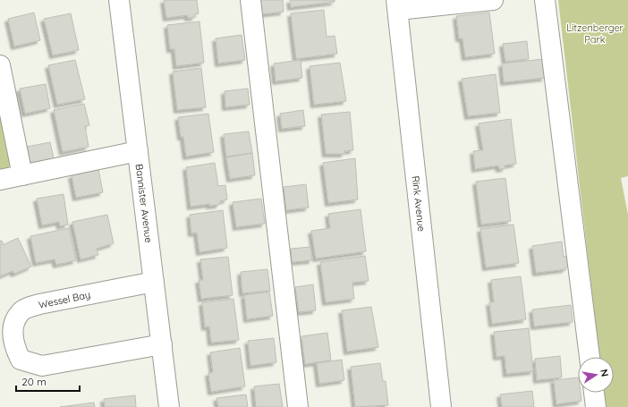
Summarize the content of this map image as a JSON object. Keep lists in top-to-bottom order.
{
  "streets": {
    "street": ["Bannister Avenue", "Rink Avenue", "Wessel Bay"]
  },
  "crossings": [
    ["Bannister Avenue", "Wessel Bay"]
  ],
  "parks": ["Litzenberger Park"],
  "scale_bar": "20 m",
  "north": "right"
}
